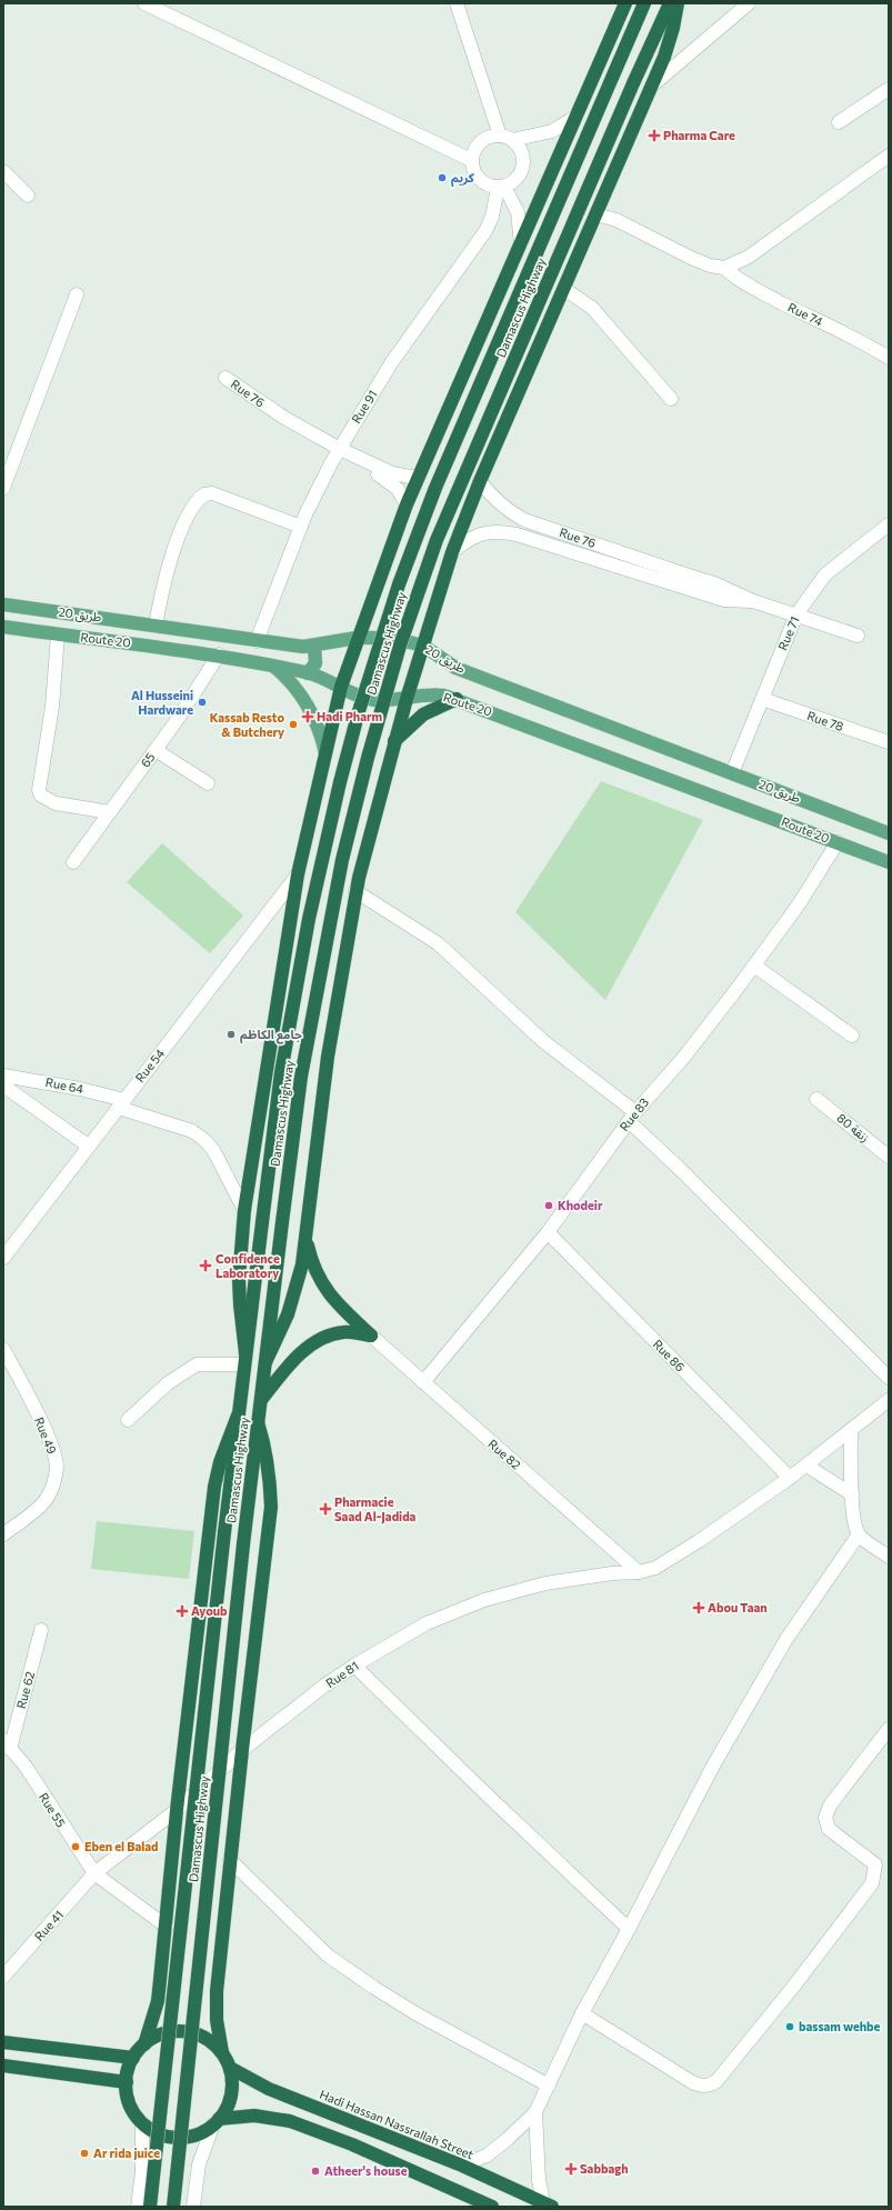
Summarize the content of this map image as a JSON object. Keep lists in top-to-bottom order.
{
  "streets": {
    "highway": ["Damascus Highway", "Hadi Hassan Nassrallah Street"],
    "main road": ["طريق 20", "Route 20"],
    "street": [
      "Rue 74",
      "Rue 76",
      "Rue 91",
      "Rue 71",
      "Rue 78",
      "65",
      "Rue 54",
      "Rue 64",
      "Rue 83",
      "زنقة 80",
      "Rue 86",
      "Rue 49",
      "Rue 82",
      "Rue 81",
      "Rue 62",
      "Rue 55",
      "Rue 41"
    ]
  },
  "crossings": [
    ["Rue 76", "Rue 91"],
    ["Rue 76", "Rue 71"],
    ["Rue 91", "طريق 20"],
    ["طريق 20", "Rue 71"],
    ["Rue 71", "Rue 78"],
    ["Route 20", "65"],
    ["Route 20", "Rue 83"],
    ["Rue 54", "Rue 64"],
    ["Rue 83", "Rue 86"],
    ["Rue 83", "Rue 82"],
    ["Rue 82", "Rue 81"],
    ["Rue 81", "Rue 55"],
    ["Rue 81", "Rue 41"],
    ["Rue 62", "Rue 55"],
    ["Rue 55", "Rue 41"]
  ],
  "places": {
    "health": [
      "Pharma Care",
      "Hadi Pharm",
      "Confidence Laboratory",
      "Pharmacie Saad Al-Jadida",
      "Abou Taan",
      "Ayoub",
      "Sabbagh"
    ],
    "other": [
      "كريم",
      "Al Husseini Hardware",
      "Kassab Resto & Butchery",
      "جامع الكاظم",
      "Khodeir",
      "Eben el Balad",
      "bassam wehbe",
      "Ar rida juice",
      "Atheer's house"
    ]
  }
}
